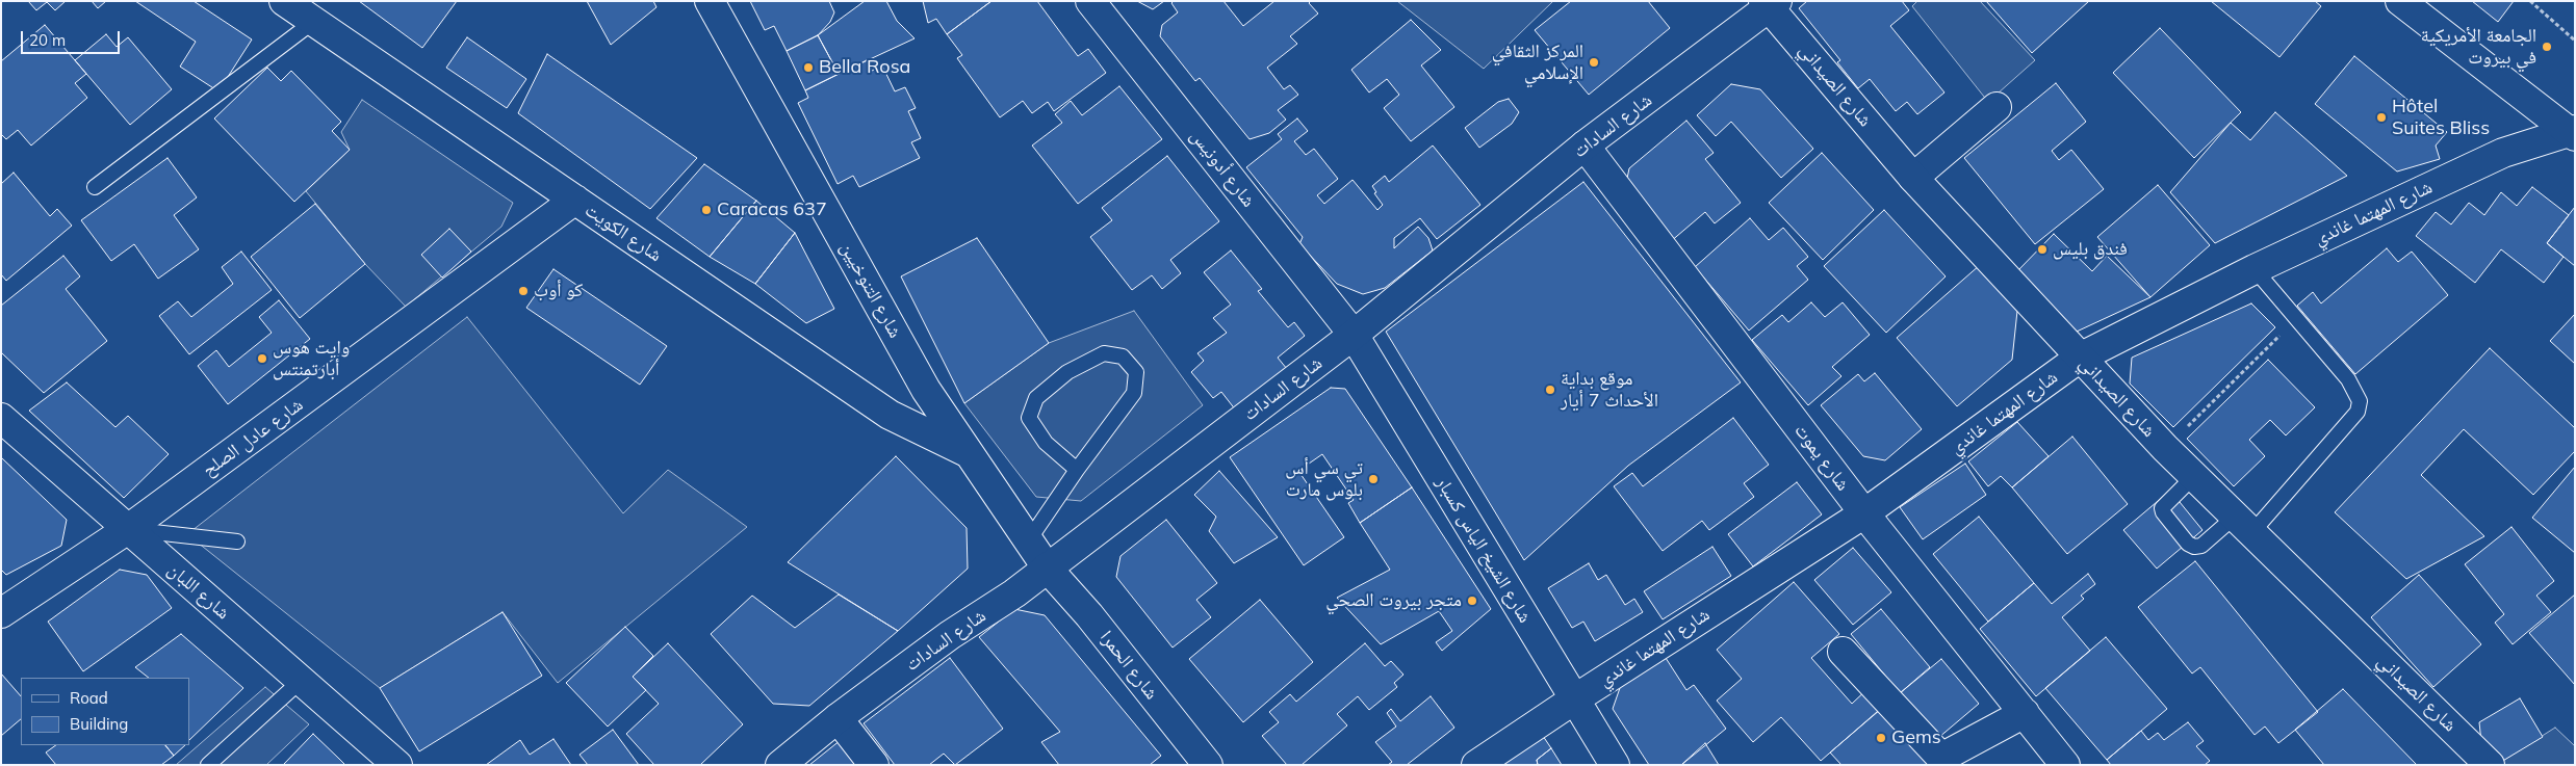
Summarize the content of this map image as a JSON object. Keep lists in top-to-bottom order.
{
  "streets": {
    "street": [
      "شارع الصيداني",
      "شارع السادات",
      "شارع أدونيس",
      "شارع المهتما غاندي",
      "شارع الكويت",
      "شارع التنوخيين",
      "شارع عادل الصلح",
      "شارع يموت",
      "شارع الشيخ الياس كسبار",
      "شارع اللبان",
      "شارع الحمرا"
    ]
  },
  "crossings": [
    ["شارع الصيداني", "شارع السادات"],
    ["شارع الصيداني", "شارع المهتما غاندي"],
    ["شارع السادات", "شارع أدونيس"],
    ["شارع السادات", "شارع التنوخيين"],
    ["شارع السادات", "شارع يموت"],
    ["شارع السادات", "شارع الشيخ الياس كسبار"],
    ["شارع السادات", "شارع الحمرا"],
    ["شارع أدونيس", "شارع الشيخ الياس كسبار"],
    ["شارع المهتما غاندي", "شارع يموت"],
    ["شارع المهتما غاندي", "شارع الشيخ الياس كسبار"],
    ["شارع الكويت", "شارع التنوخيين"],
    ["شارع الكويت", "شارع عادل الصلح"],
    ["شارع التنوخيين", "شارع الحمرا"],
    ["شارع عادل الصلح", "شارع اللبان"]
  ],
  "places": [
    "الجامعة الأمريكية في بيروت",
    "المركز الثقافي الإسلامي",
    "Bella Rosa",
    "Hôtel Suites Bliss",
    "Caracas 637",
    "فندق بليس",
    "كو أوب",
    "وايت هوس أبارتمنتس",
    "موقع بداية الأحداث 7 أيار",
    "تي سي أس بلوس مارت",
    "متجر بيروت الصحي",
    "Gems"
  ],
  "legend": ["Road", "Building"],
  "scale_bar": "20 m"
}
